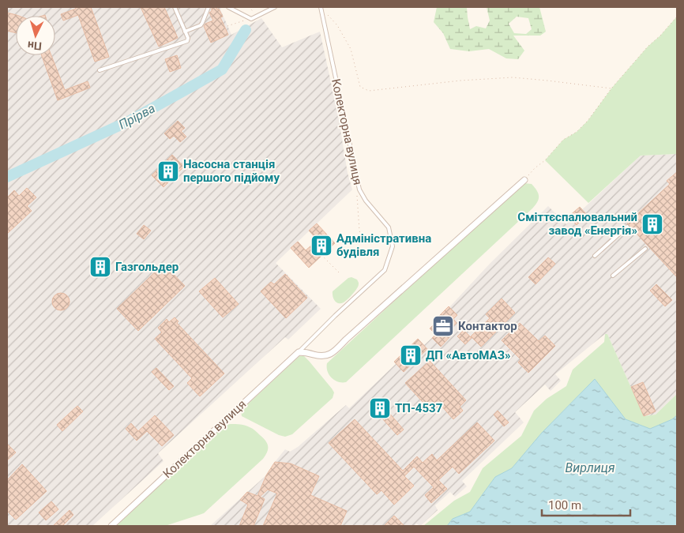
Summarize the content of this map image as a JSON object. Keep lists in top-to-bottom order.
{
  "streets": {
    "street": ["Колекторна вулиця"]
  },
  "water": ["Прірва", "Вирлиця"],
  "places": {
    "building": [
      "Насосна станція першого підйому",
      "Сміттєспалювальний завод «Енергія»",
      "Адміністративна будівля",
      "Газгольдер",
      "ДП «АвтоМАЗ»",
      "ТП-4537"
    ],
    "office": ["Контактор"]
  },
  "scale_bar": "100 m",
  "north": "bottom"
}
